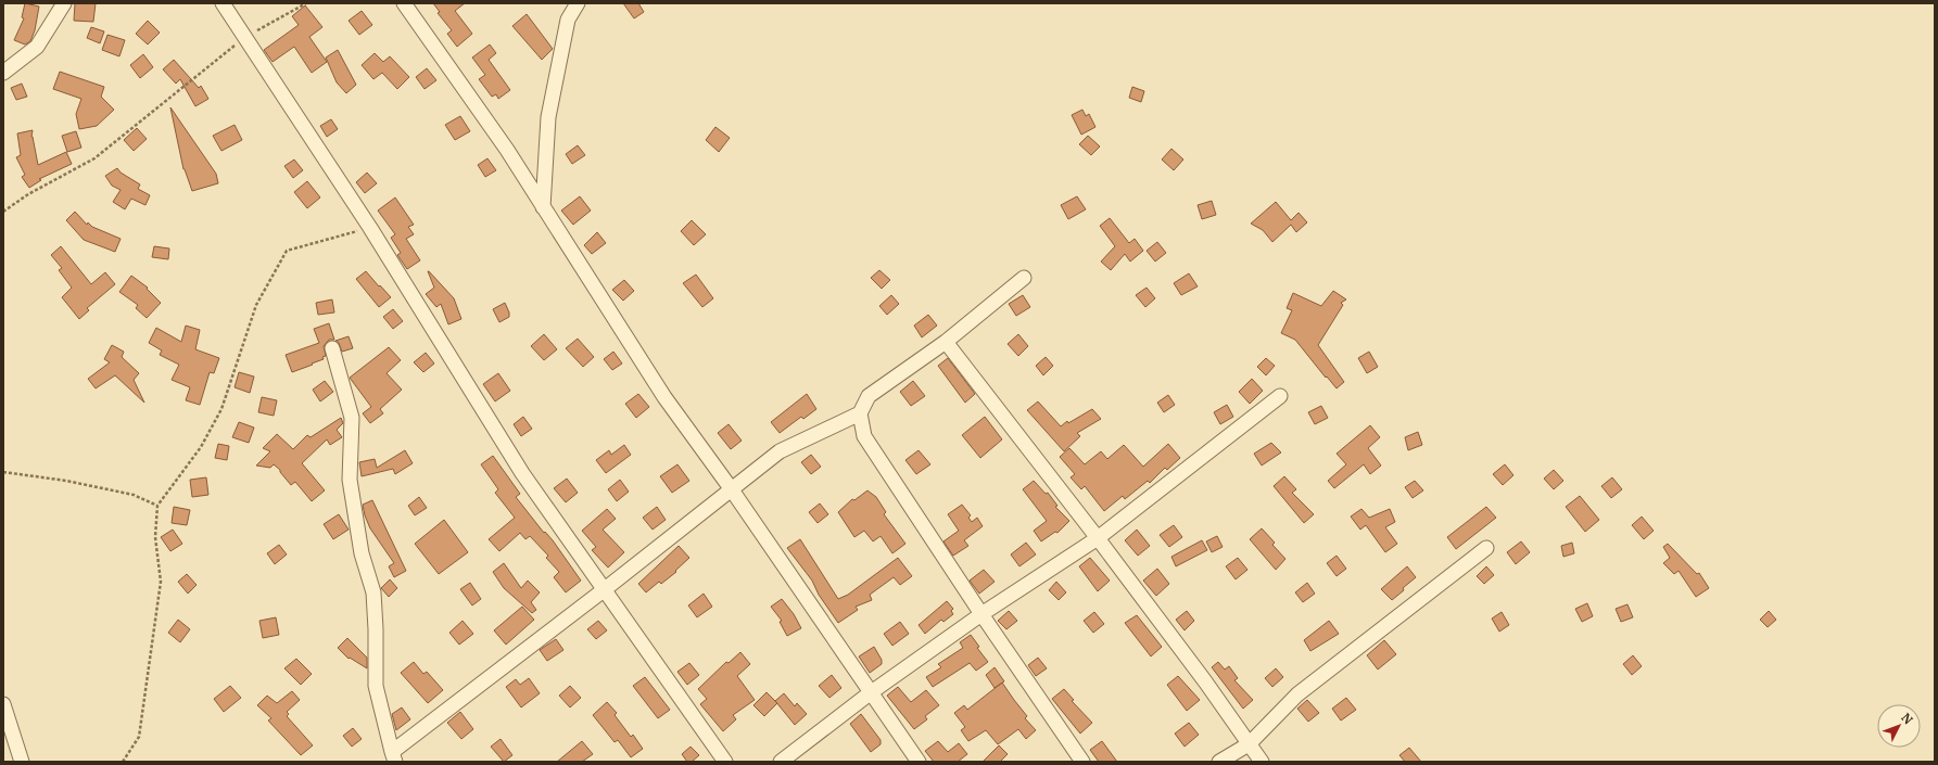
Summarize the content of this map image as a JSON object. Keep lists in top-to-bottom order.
{
  "north": "top right"
}
